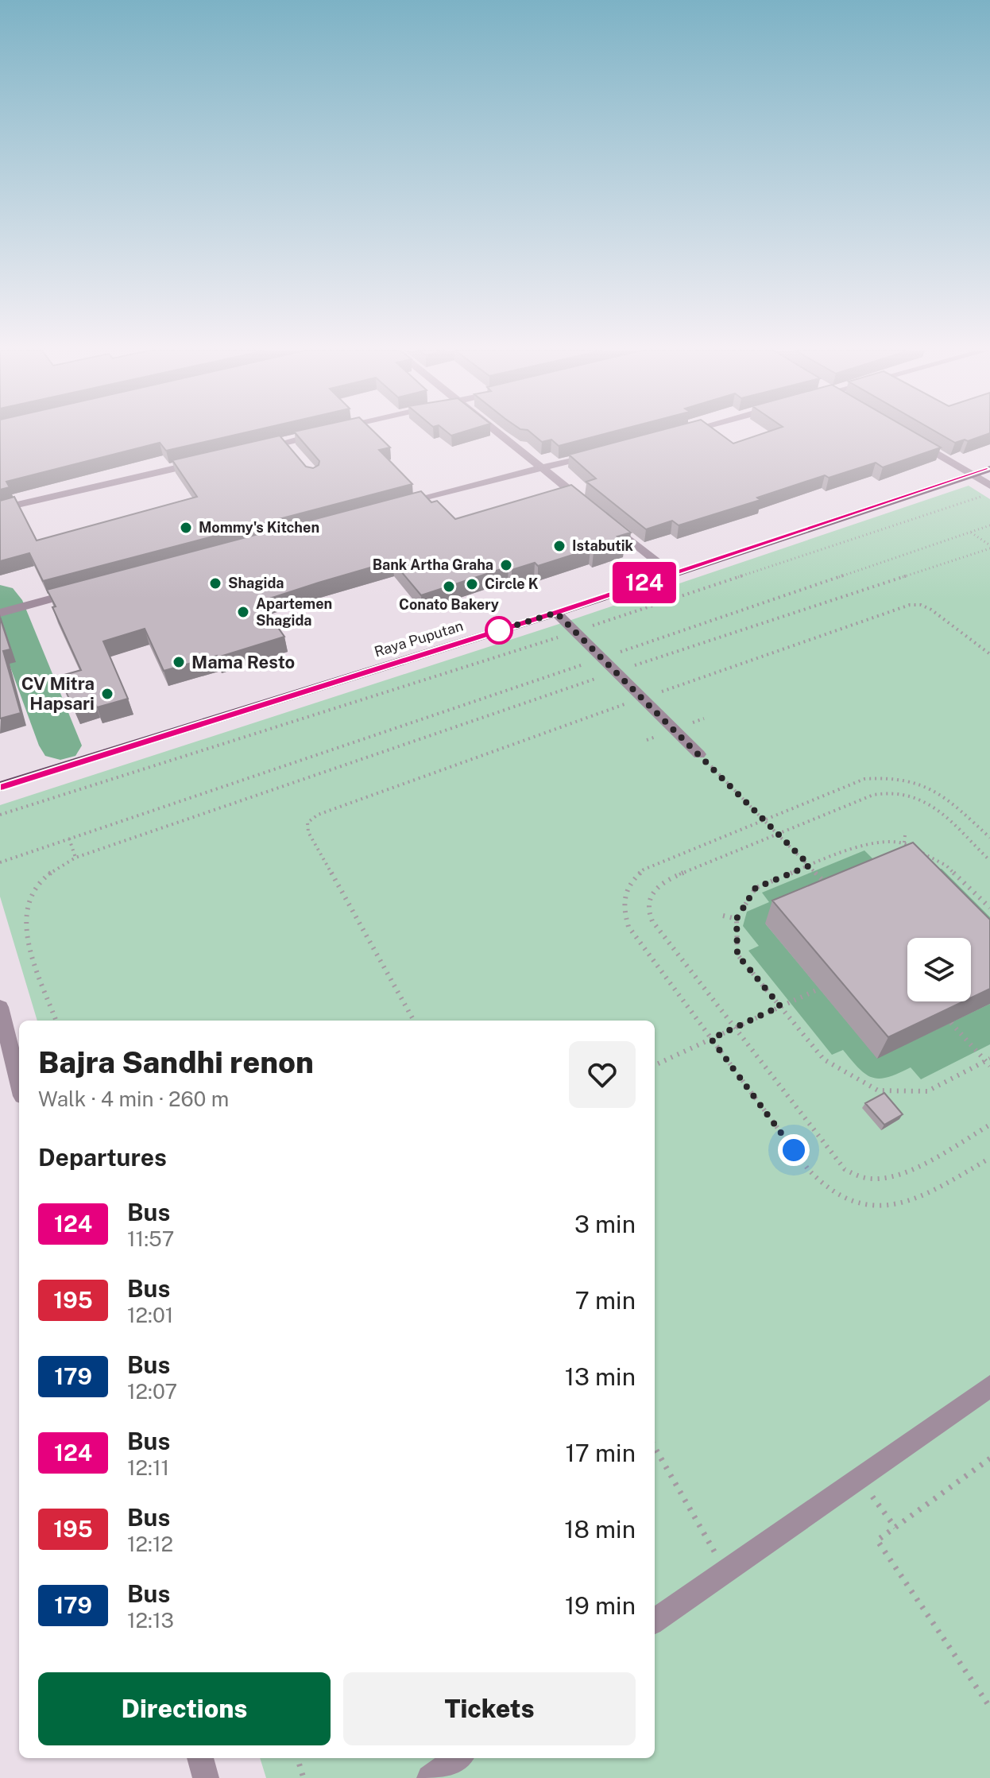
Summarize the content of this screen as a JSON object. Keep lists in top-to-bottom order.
{
  "streets": {
    "main road": ["Raya Puputan"]
  },
  "places": [
    "Mommy's Kitchen",
    "Istabutik",
    "Bank Artha Graha",
    "Shagida",
    "Circle K",
    "Conato Bakery",
    "Apartemen Shagida",
    "Mama Resto",
    "CV Mitra Hapsari"
  ],
  "lines": ["bus line 124"],
  "page": {
    "on_map": "124",
    "heading": [
      ["Bajra Sandhi renon", "Walk · 4 min · 260 m"],
      "Departures"
    ],
    "list": [
      {
        "mark": "124",
        "name": "Bus",
        "note": "11:57",
        "value": "3 min"
      },
      {
        "mark": "195",
        "name": "Bus",
        "note": "12:01",
        "value": "7 min"
      },
      {
        "mark": "179",
        "name": "Bus",
        "note": "12:07",
        "value": "13 min"
      },
      {
        "mark": "124",
        "name": "Bus",
        "note": "12:11",
        "value": "17 min"
      },
      {
        "mark": "195",
        "name": "Bus",
        "note": "12:12",
        "value": "18 min"
      },
      {
        "mark": "179",
        "name": "Bus",
        "note": "12:13",
        "value": "19 min"
      }
    ],
    "buttons": ["Directions", "Tickets"]
  }
}
